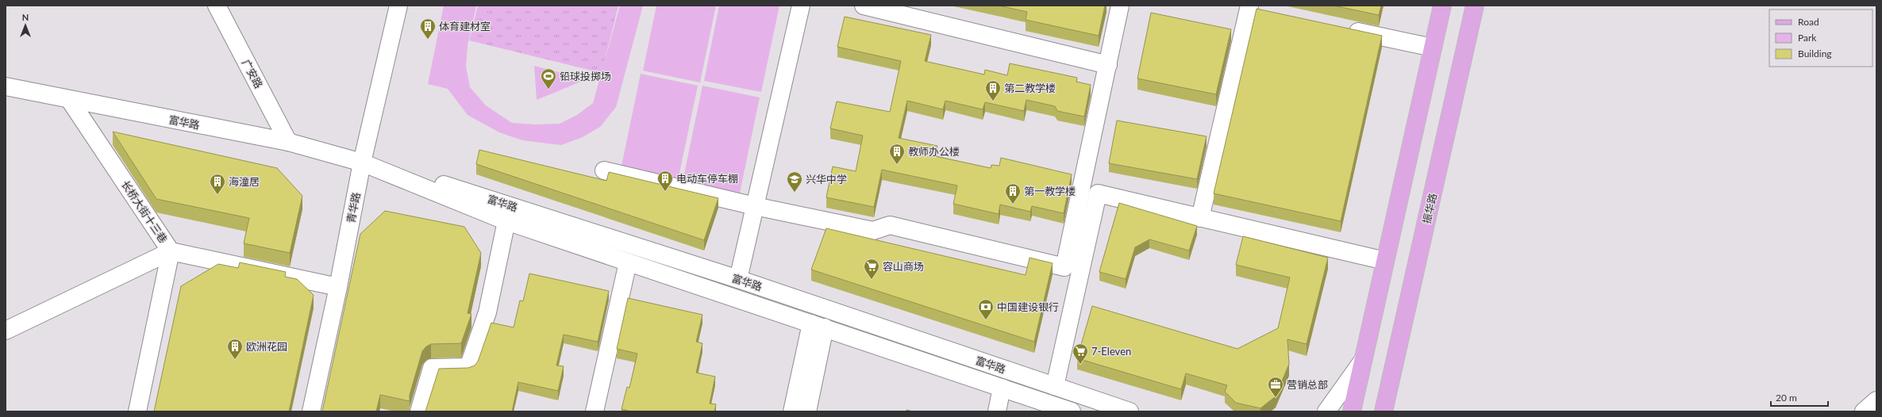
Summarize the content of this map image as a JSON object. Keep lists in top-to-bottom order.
{
  "streets": {
    "main road": ["振华路"],
    "street": [
      "广安路",
      "富华路",
      "青华路",
      "长桥大街十三巷"
    ]
  },
  "crossings": [
    ["广安路", "富华路"],
    ["富华路", "青华路"],
    ["富华路", "长桥大街十三巷"]
  ],
  "places": {
    "building": [
      "体育建材室",
      "第二教学楼",
      "教师办公楼",
      "电动车停车棚",
      "海潼居",
      "第一教学楼",
      "欧洲花园"
    ],
    "sports": ["铅球投掷场"],
    "school or university": ["兴华中学"],
    "supermarket": ["容山商场", "7-Eleven"],
    "bank": ["中国建设银行"],
    "office": ["营销总部"]
  },
  "legend": ["Road", "Park", "Building"],
  "scale_bar": "20 m",
  "north": "top"
}
